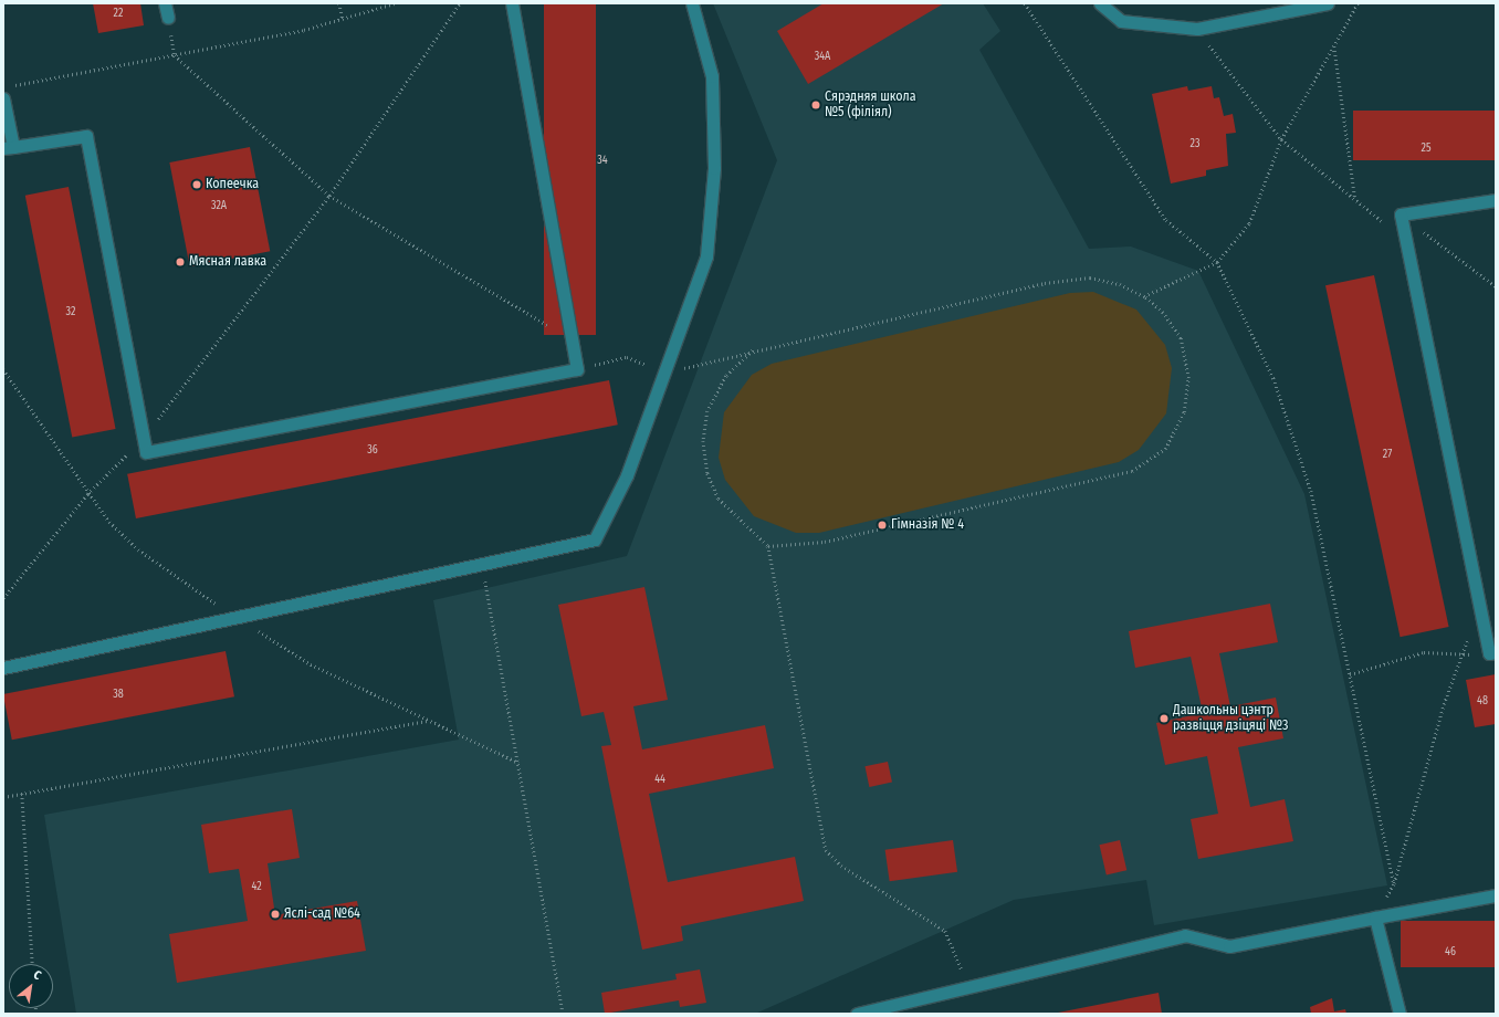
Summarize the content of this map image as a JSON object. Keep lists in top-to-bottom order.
{
  "places": [
    "Сярэдняя школа №5 (філіял)",
    "Копеечка",
    "Мясная лавка",
    "Гімназія № 4",
    "Дашкольны цэнтр развіцця дзіцяці №3",
    "Яслі-сад №64"
  ],
  "house_numbers": [
    "22",
    "34А",
    "23",
    "25",
    "34",
    "32А",
    "32",
    "36",
    "27",
    "38",
    "48",
    "44",
    "42",
    "46"
  ],
  "north": "top right"
}
